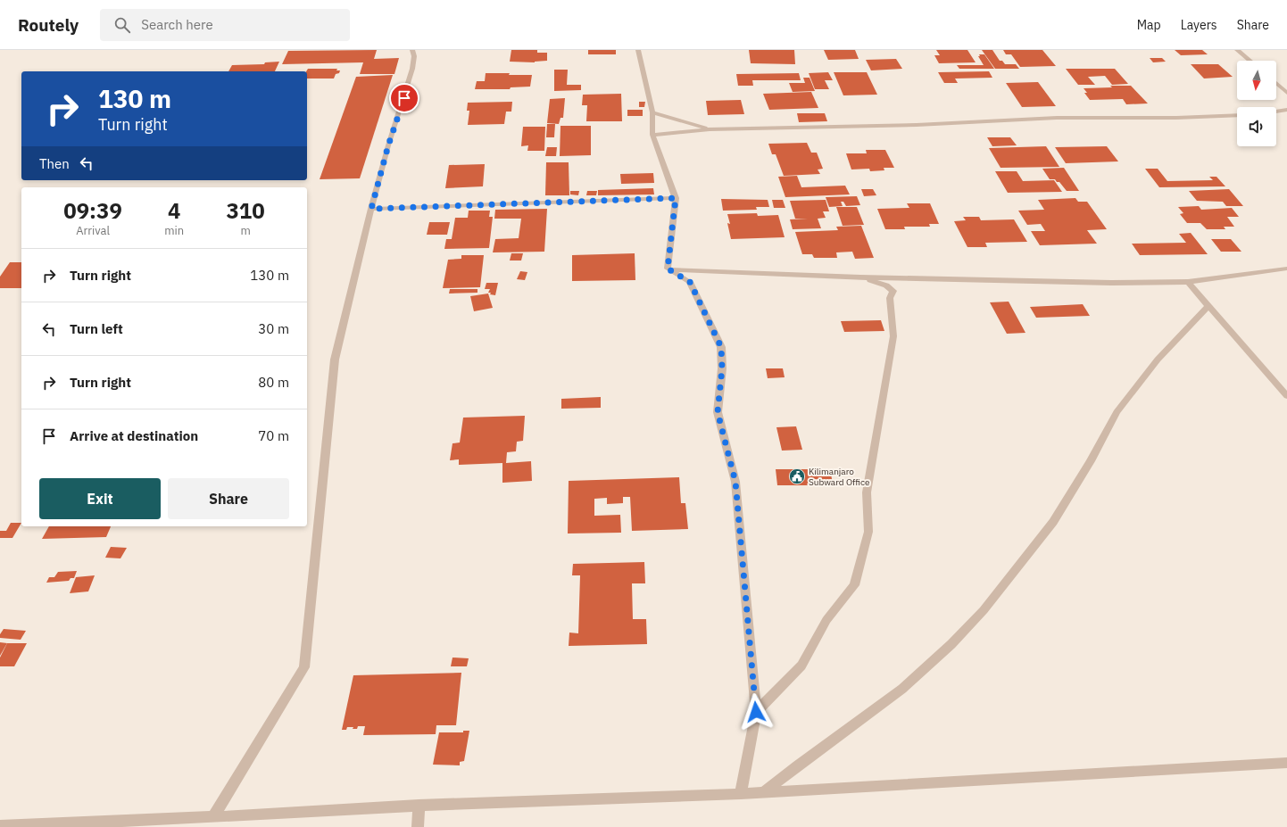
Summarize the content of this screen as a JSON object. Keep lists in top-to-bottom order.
{
  "places": {
    "public building": ["Kilimanjaro Subward Office"]
  },
  "north": "bottom",
  "page": {
    "header": "Routely",
    "search": "Search here",
    "nav": ["Map", "Layers", "Share"],
    "turn": ["130 m", "Turn right"],
    "then": "Then",
    "eta": [
      "09:39",
      "Arrival",
      "4",
      "min",
      "310",
      "m"
    ],
    "list": [
      {
        "name": "Turn right",
        "value": "130 m"
      },
      {
        "name": "Turn left",
        "value": "30 m"
      },
      {
        "name": "Turn right",
        "value": "80 m"
      },
      {
        "name": "Arrive at destination",
        "value": "70 m"
      }
    ],
    "buttons": ["Exit", "Share"]
  }
}
